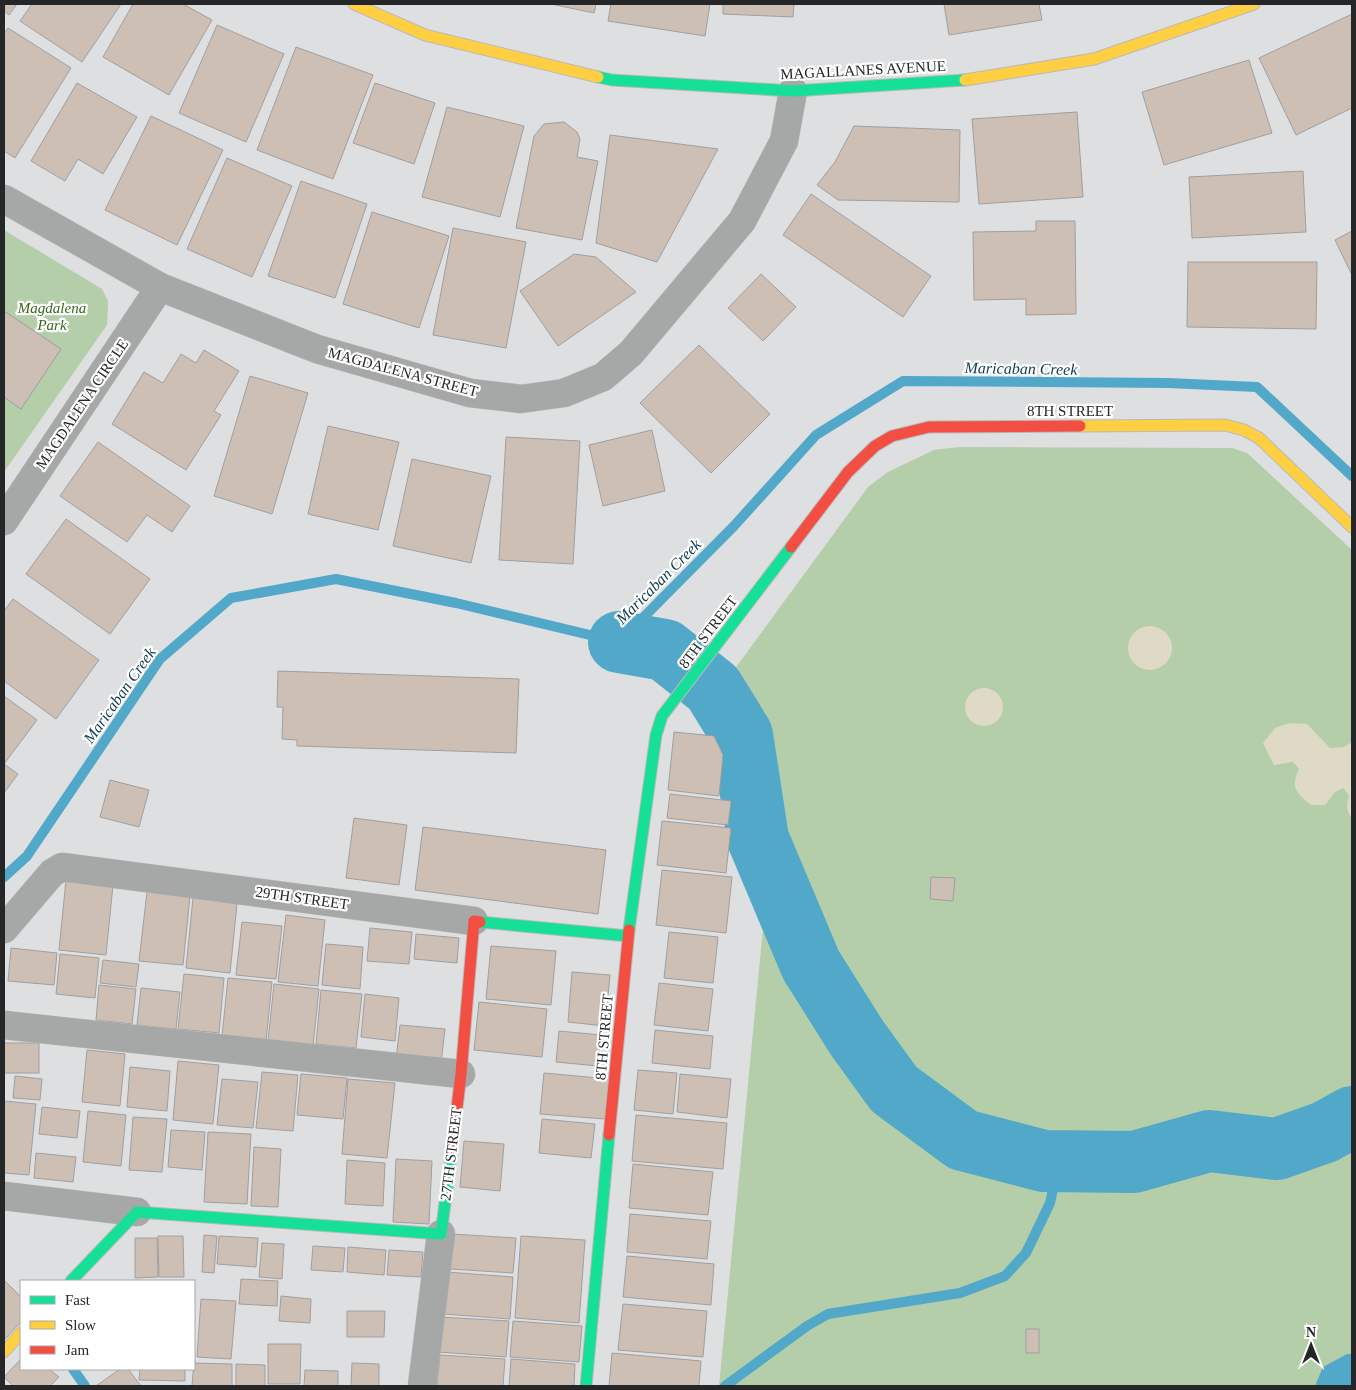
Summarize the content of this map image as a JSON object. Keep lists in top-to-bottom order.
{
  "streets": {
    "street": [
      "MAGALLANES AVENUE",
      "MAGDALENA STREET",
      "MAGDALENA CIRCLE",
      "8TH STREET",
      "29TH STREET",
      "27TH STREET"
    ]
  },
  "crossings": [
    ["MAGALLANES AVENUE", "MAGDALENA STREET"],
    ["MAGDALENA STREET", "MAGDALENA CIRCLE"],
    ["8TH STREET", "29TH STREET"],
    ["29TH STREET", "27TH STREET"]
  ],
  "water": ["Maricaban Creek"],
  "parks": ["Magdalena Park"],
  "legend": ["Fast", "Slow", "Jam"],
  "north": "top"
}
